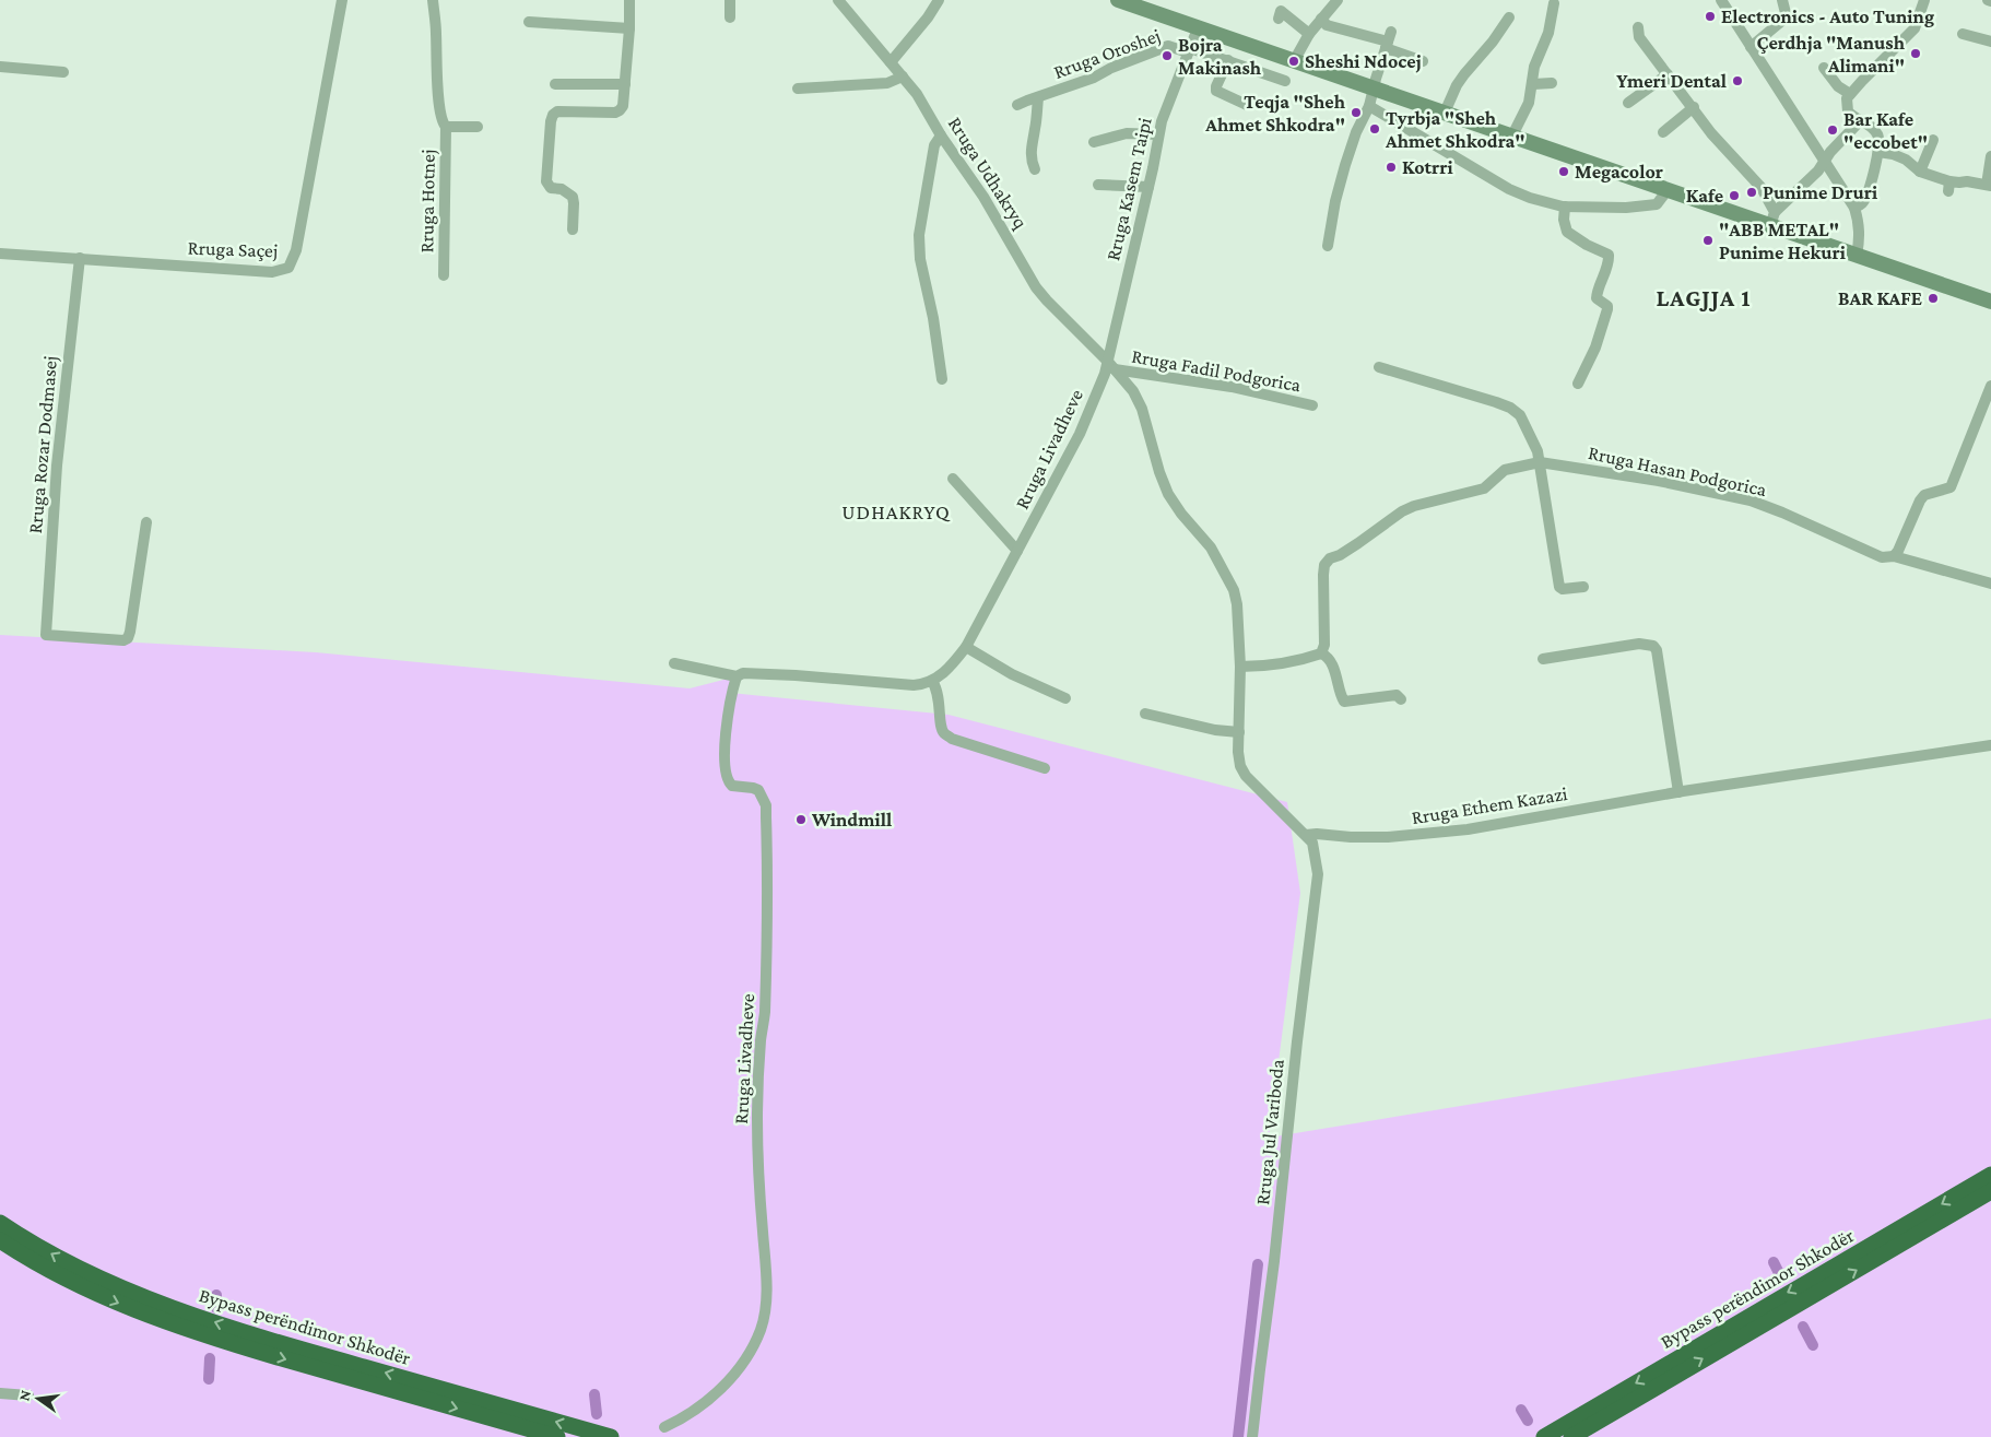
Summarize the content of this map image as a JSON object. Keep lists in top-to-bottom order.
{
  "streets": {
    "highway": ["Bypass perëndimor Shkodër"],
    "street": [
      "Rruga Oroshej",
      "Rruga Udhakryq",
      "Rruga Kasem Taipi",
      "Rruga Hotnej",
      "Rruga Saçej",
      "Rruga Fadil Podgorica",
      "Rruga Rozar Dodmasej",
      "Rruga Livadheve",
      "Rruga Hasan Podgorica",
      "Rruga Ethem Kazazi",
      "Rruga Jul Variboda"
    ]
  },
  "crossings": [
    ["Rruga Oroshej", "Rruga Kasem Taipi"],
    ["Rruga Udhakryq", "Rruga Kasem Taipi"],
    ["Rruga Udhakryq", "Rruga Fadil Podgorica"],
    ["Rruga Udhakryq", "Rruga Livadheve"],
    ["Rruga Udhakryq", "Rruga Ethem Kazazi"],
    ["Rruga Udhakryq", "Rruga Jul Variboda"],
    ["Rruga Kasem Taipi", "Rruga Fadil Podgorica"],
    ["Rruga Kasem Taipi", "Rruga Livadheve"],
    ["Rruga Saçej", "Rruga Rozar Dodmasej"],
    ["Rruga Fadil Podgorica", "Rruga Livadheve"],
    ["Rruga Ethem Kazazi", "Rruga Jul Variboda"]
  ],
  "districts": ["LAGJJA 1", "UDHAKRYQ"],
  "places": [
    "Electronics - Auto Tuning",
    "Çerdhja \"Manush Alimani\"",
    "Bojra Makinash",
    "Sheshi Ndocej",
    "Ymeri Dental",
    "Teqja \"Sheh Ahmet Shkodra\"",
    "Tyrbja \"Sheh Ahmet Shkodra\"",
    "Bar Kafe \"eccobet\"",
    "Kotrri",
    "Megacolor",
    "Punime Druri",
    "Kafe",
    "\"ABB METAL\" Punime Hekuri",
    "BAR KAFE",
    "Windmill"
  ],
  "north": "left"
}
